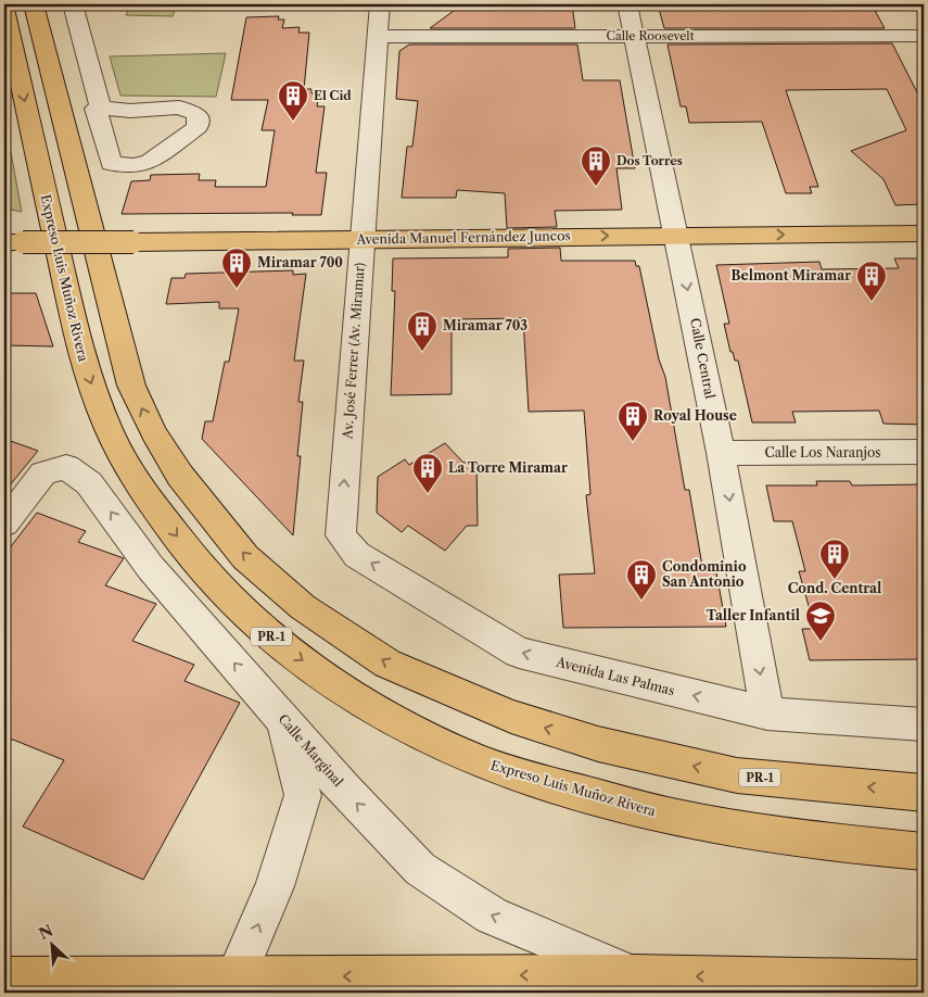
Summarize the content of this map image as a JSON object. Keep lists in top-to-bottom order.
{
  "streets": {
    "main road": ["Avenida Manuel Fernández Juncos", "Expreso Luis Muñoz Rivera", "PR-1"],
    "street": [
      "Calle Roosevelt",
      "Av. José Ferrer (Av. Miramar)",
      "Calle Central",
      "Calle Los Naranjos",
      "Avenida Las Palmas",
      "Calle Marginal"
    ]
  },
  "crossings": [
    ["Calle Roosevelt", "Av. José Ferrer (Av. Miramar)"],
    ["Calle Roosevelt", "Calle Central"],
    ["Avenida Manuel Fernández Juncos", "Av. José Ferrer (Av. Miramar)"],
    ["Avenida Manuel Fernández Juncos", "Calle Central"],
    ["Av. José Ferrer (Av. Miramar)", "Avenida Las Palmas"],
    ["Calle Central", "Calle Los Naranjos"],
    ["Calle Central", "Avenida Las Palmas"]
  ],
  "one_way": [
    "Avenida Manuel Fernández Juncos",
    "Expreso Luis Muñoz Rivera",
    "Av. José Ferrer (Av. Miramar)",
    "Calle Central",
    "Avenida Las Palmas",
    "Calle Marginal"
  ],
  "places": {
    "building": [
      "El Cid",
      "Dos Torres",
      "Miramar 700",
      "Belmont Miramar",
      "Miramar 703",
      "Royal House",
      "La Torre Miramar",
      "Cond. Central",
      "Condominio San Antonio"
    ],
    "school or university": ["Taller Infantil"]
  },
  "north": "top left"
}
